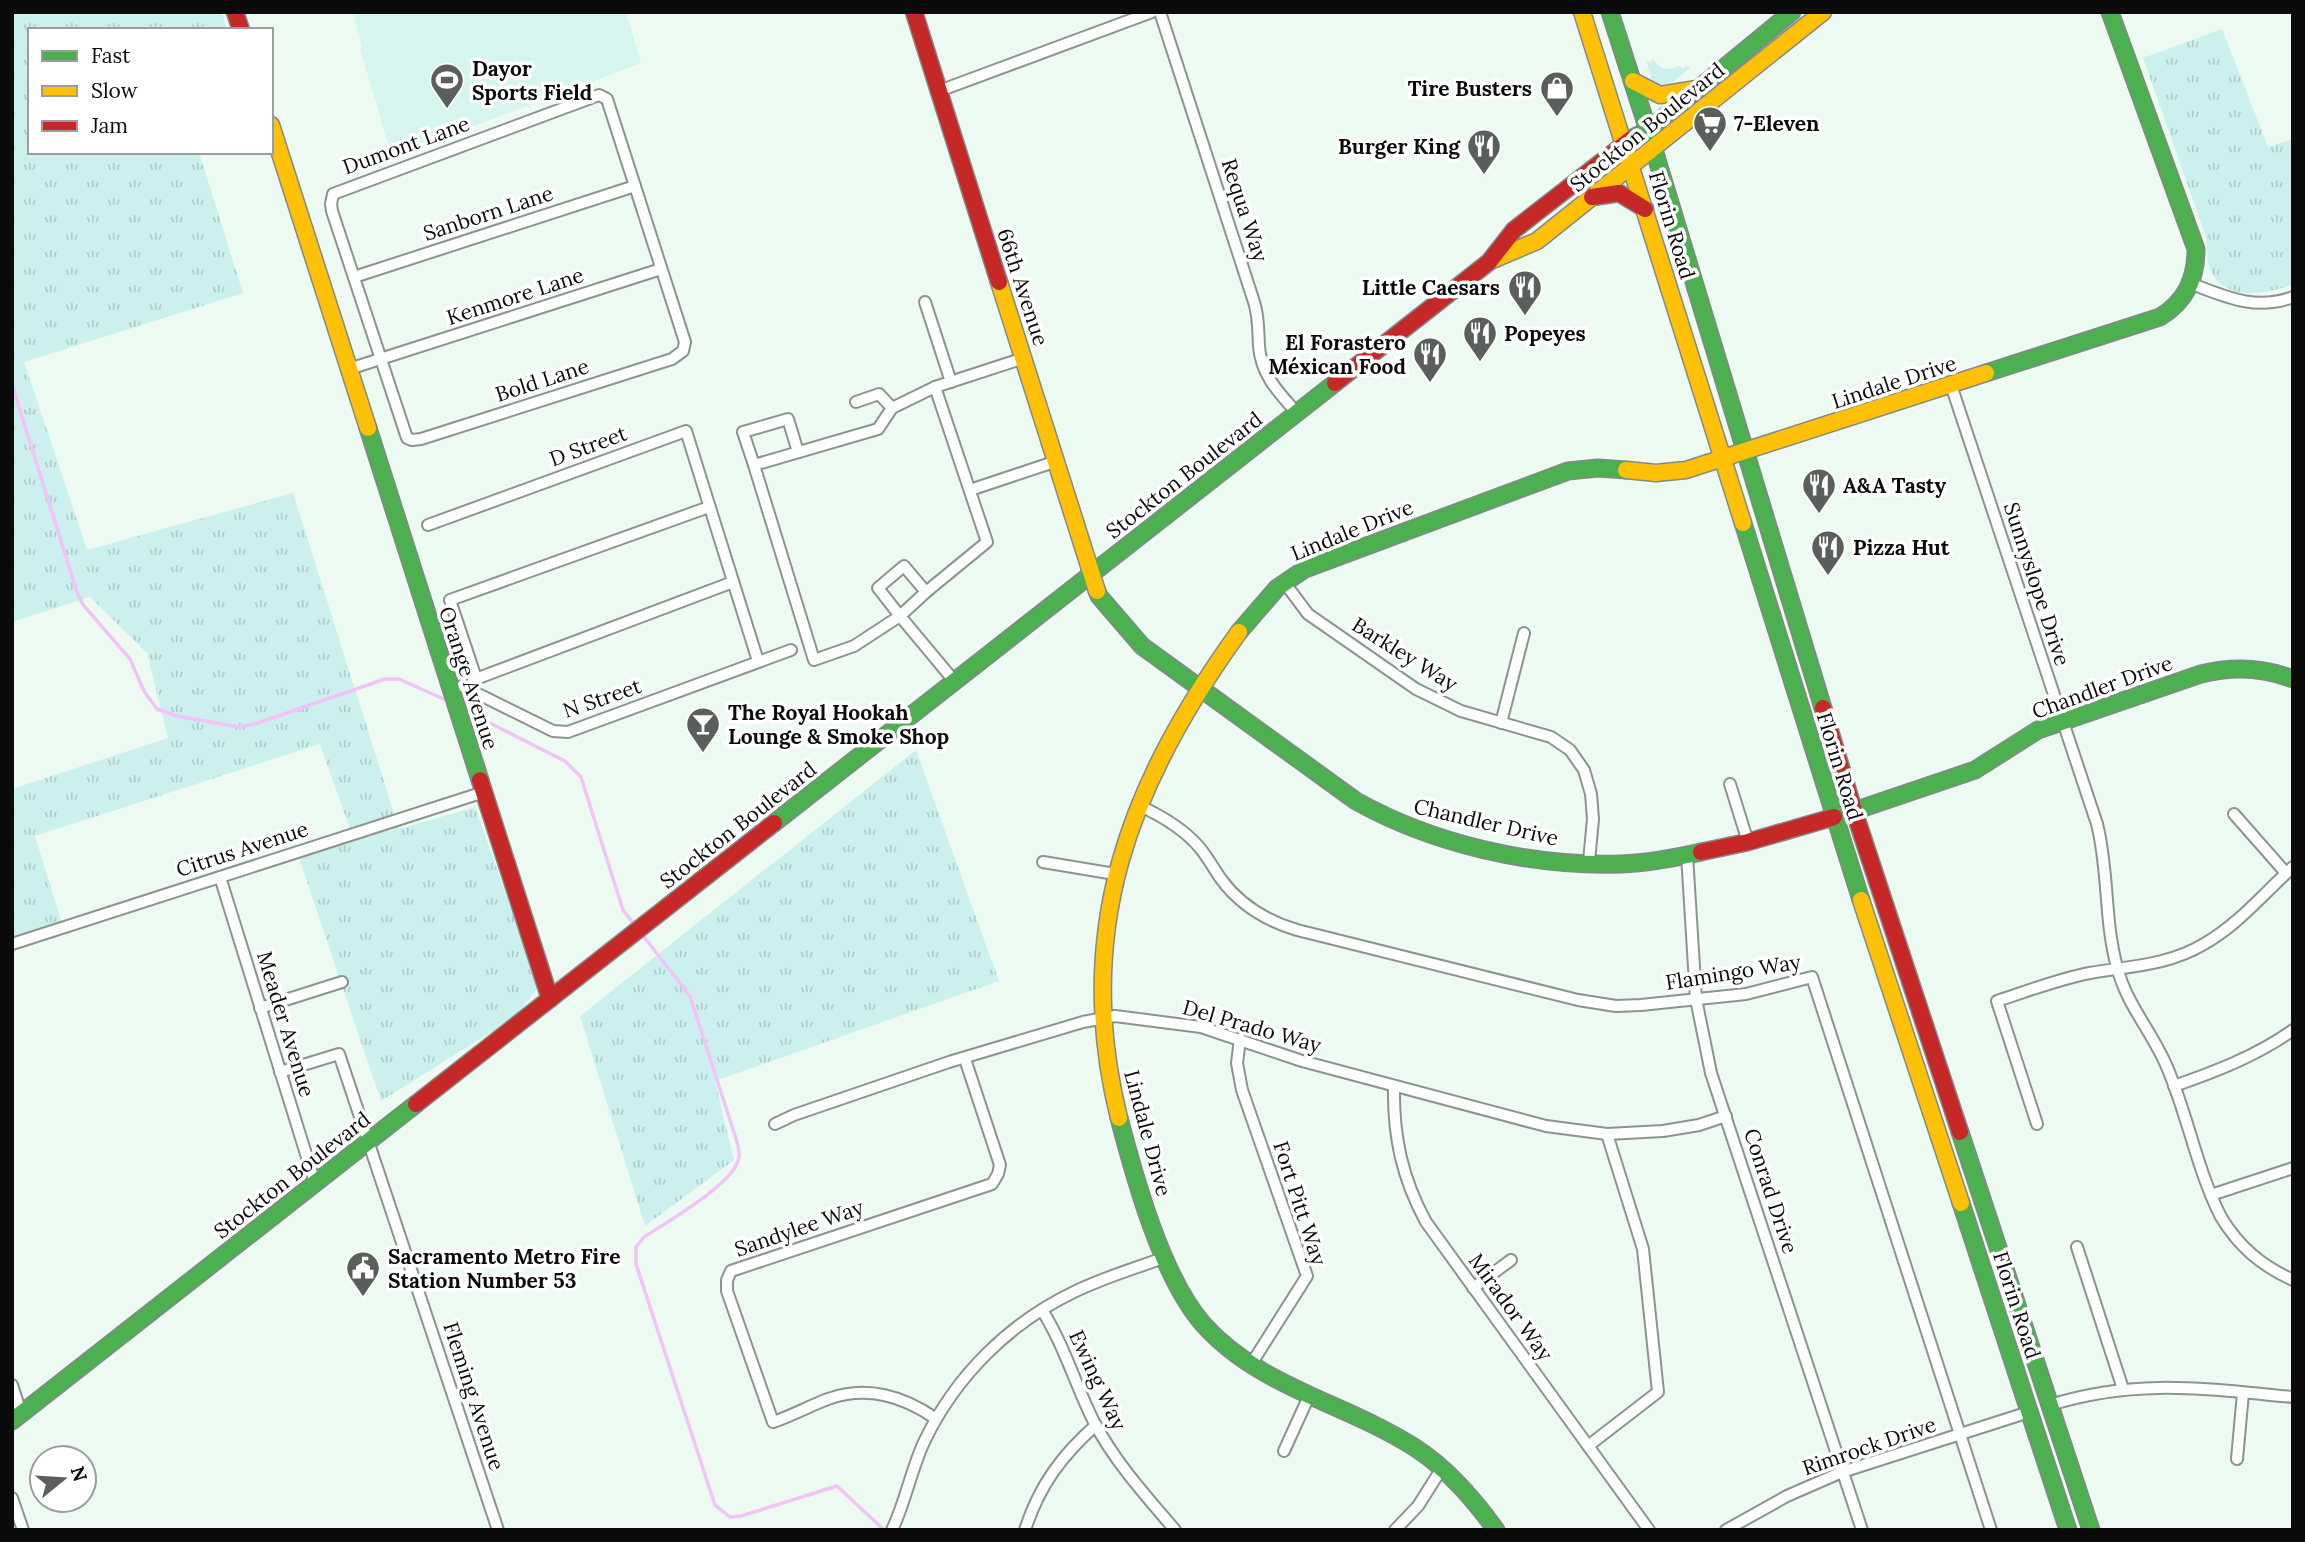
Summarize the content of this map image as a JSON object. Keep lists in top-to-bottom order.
{
  "streets": {
    "main road": [
      "Stockton Boulevard",
      "Florin Road",
      "66th Avenue",
      "Lindale Drive",
      "Orange Avenue",
      "Chandler Drive"
    ],
    "street": [
      "Dumont Lane",
      "Requa Way",
      "Sanborn Lane",
      "Kenmore Lane",
      "Bold Lane",
      "D Street",
      "Sunnyslope Drive",
      "Barkley Way",
      "N Street",
      "Citrus Avenue",
      "Flamingo Way",
      "Meader Avenue",
      "Del Prado Way",
      "Conrad Drive",
      "Fort Pitt Way",
      "Sandylee Way",
      "Mirador Way",
      "Ewing Way",
      "Fleming Avenue",
      "Rimrock Drive"
    ]
  },
  "crossings": [
    ["Stockton Boulevard", "Requa Way"],
    ["Stockton Boulevard", "Florin Road"],
    ["Stockton Boulevard", "66th Avenue"],
    ["Stockton Boulevard", "Orange Avenue"],
    ["Stockton Boulevard", "Chandler Drive"],
    ["Stockton Boulevard", "Meader Avenue"],
    ["Stockton Boulevard", "Fleming Avenue"],
    ["Dumont Lane", "Sanborn Lane"],
    ["Dumont Lane", "Kenmore Lane"],
    ["Dumont Lane", "Bold Lane"],
    ["Florin Road", "Lindale Drive"],
    ["Florin Road", "Chandler Drive"],
    ["Florin Road", "Rimrock Drive"],
    ["66th Avenue", "Chandler Drive"],
    ["Kenmore Lane", "Bold Lane"],
    ["Lindale Drive", "Sunnyslope Drive"],
    ["Lindale Drive", "Barkley Way"],
    ["Lindale Drive", "Chandler Drive"],
    ["Lindale Drive", "Flamingo Way"],
    ["Lindale Drive", "Del Prado Way"],
    ["Lindale Drive", "Fort Pitt Way"],
    ["Sunnyslope Drive", "Chandler Drive"],
    ["Barkley Way", "Chandler Drive"],
    ["Orange Avenue", "N Street"],
    ["Orange Avenue", "Citrus Avenue"],
    ["Chandler Drive", "Conrad Drive"],
    ["Citrus Avenue", "Meader Avenue"],
    ["Flamingo Way", "Conrad Drive"],
    ["Flamingo Way", "Rimrock Drive"],
    ["Meader Avenue", "Fleming Avenue"],
    ["Del Prado Way", "Conrad Drive"],
    ["Del Prado Way", "Fort Pitt Way"],
    ["Del Prado Way", "Sandylee Way"],
    ["Del Prado Way", "Mirador Way"],
    ["Conrad Drive", "Rimrock Drive"]
  ],
  "places": {
    "sports": ["Dayor Sports Field"],
    "shop": ["Tire Busters"],
    "supermarket": ["7-Eleven"],
    "restaurant": [
      "Burger King",
      "Little Caesars",
      "Popeyes",
      "El Forastero Méxican Food",
      "A&A Tasty",
      "Pizza Hut"
    ],
    "bar": ["The Royal Hookah Lounge & Smoke Shop"],
    "public building": ["Sacramento Metro Fire Station Number 53"]
  },
  "legend": ["Fast", "Slow", "Jam"],
  "north": "right"
}
